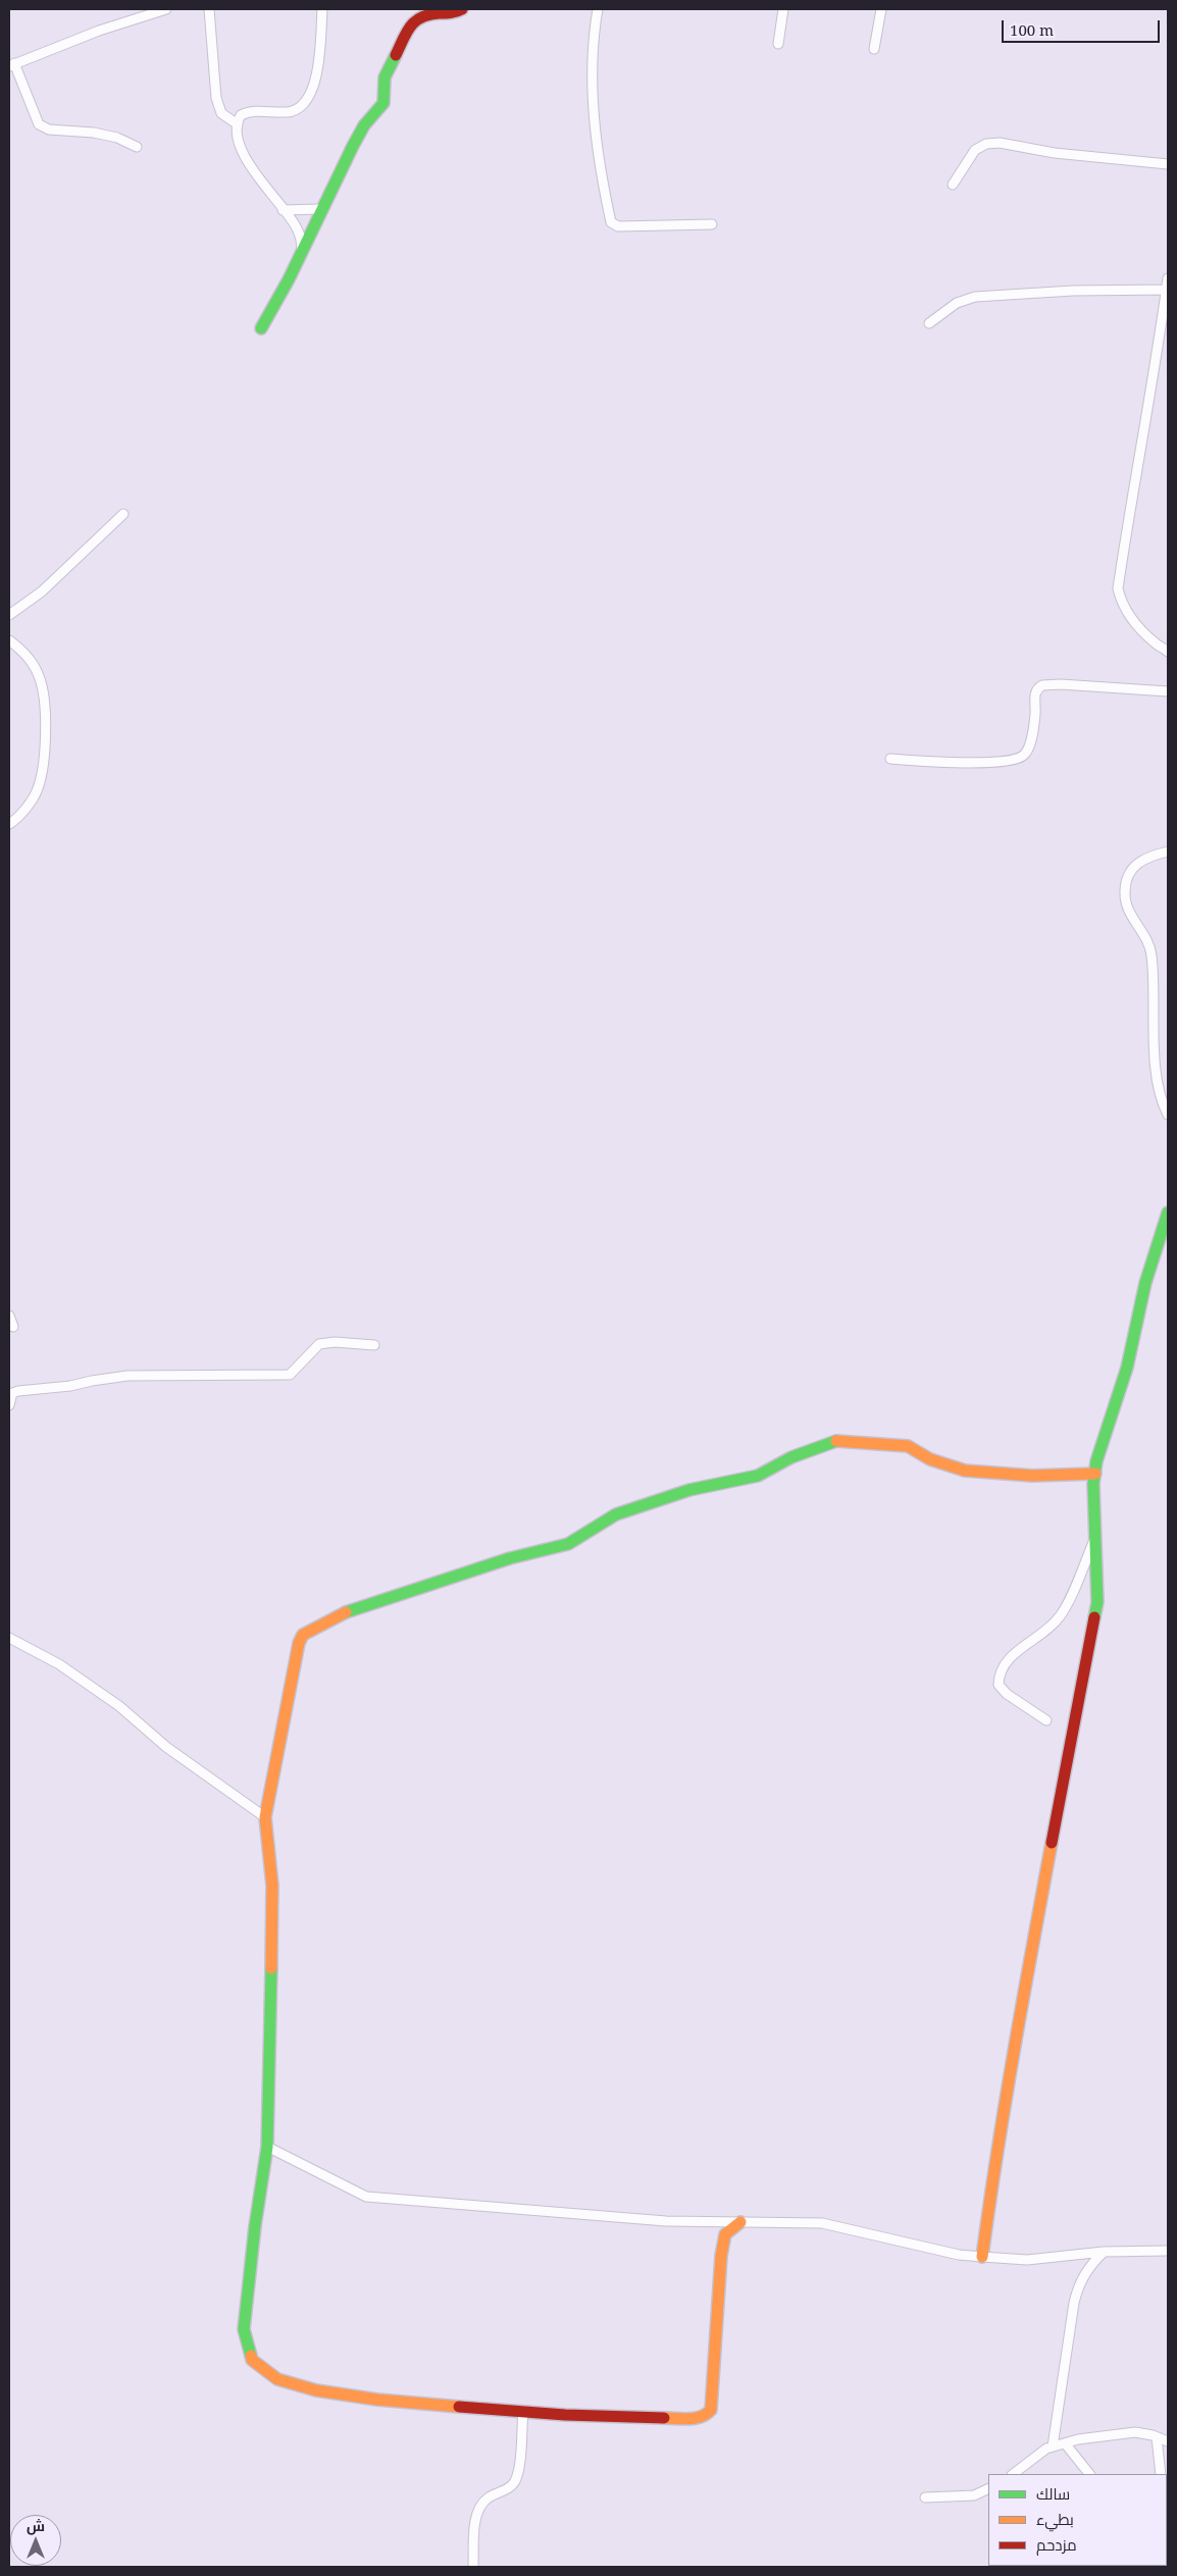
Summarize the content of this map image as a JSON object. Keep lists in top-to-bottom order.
{
  "legend": ["سالك", "بطيء", "مزدحم"],
  "scale_bar": "100 m",
  "north": "top"
}
